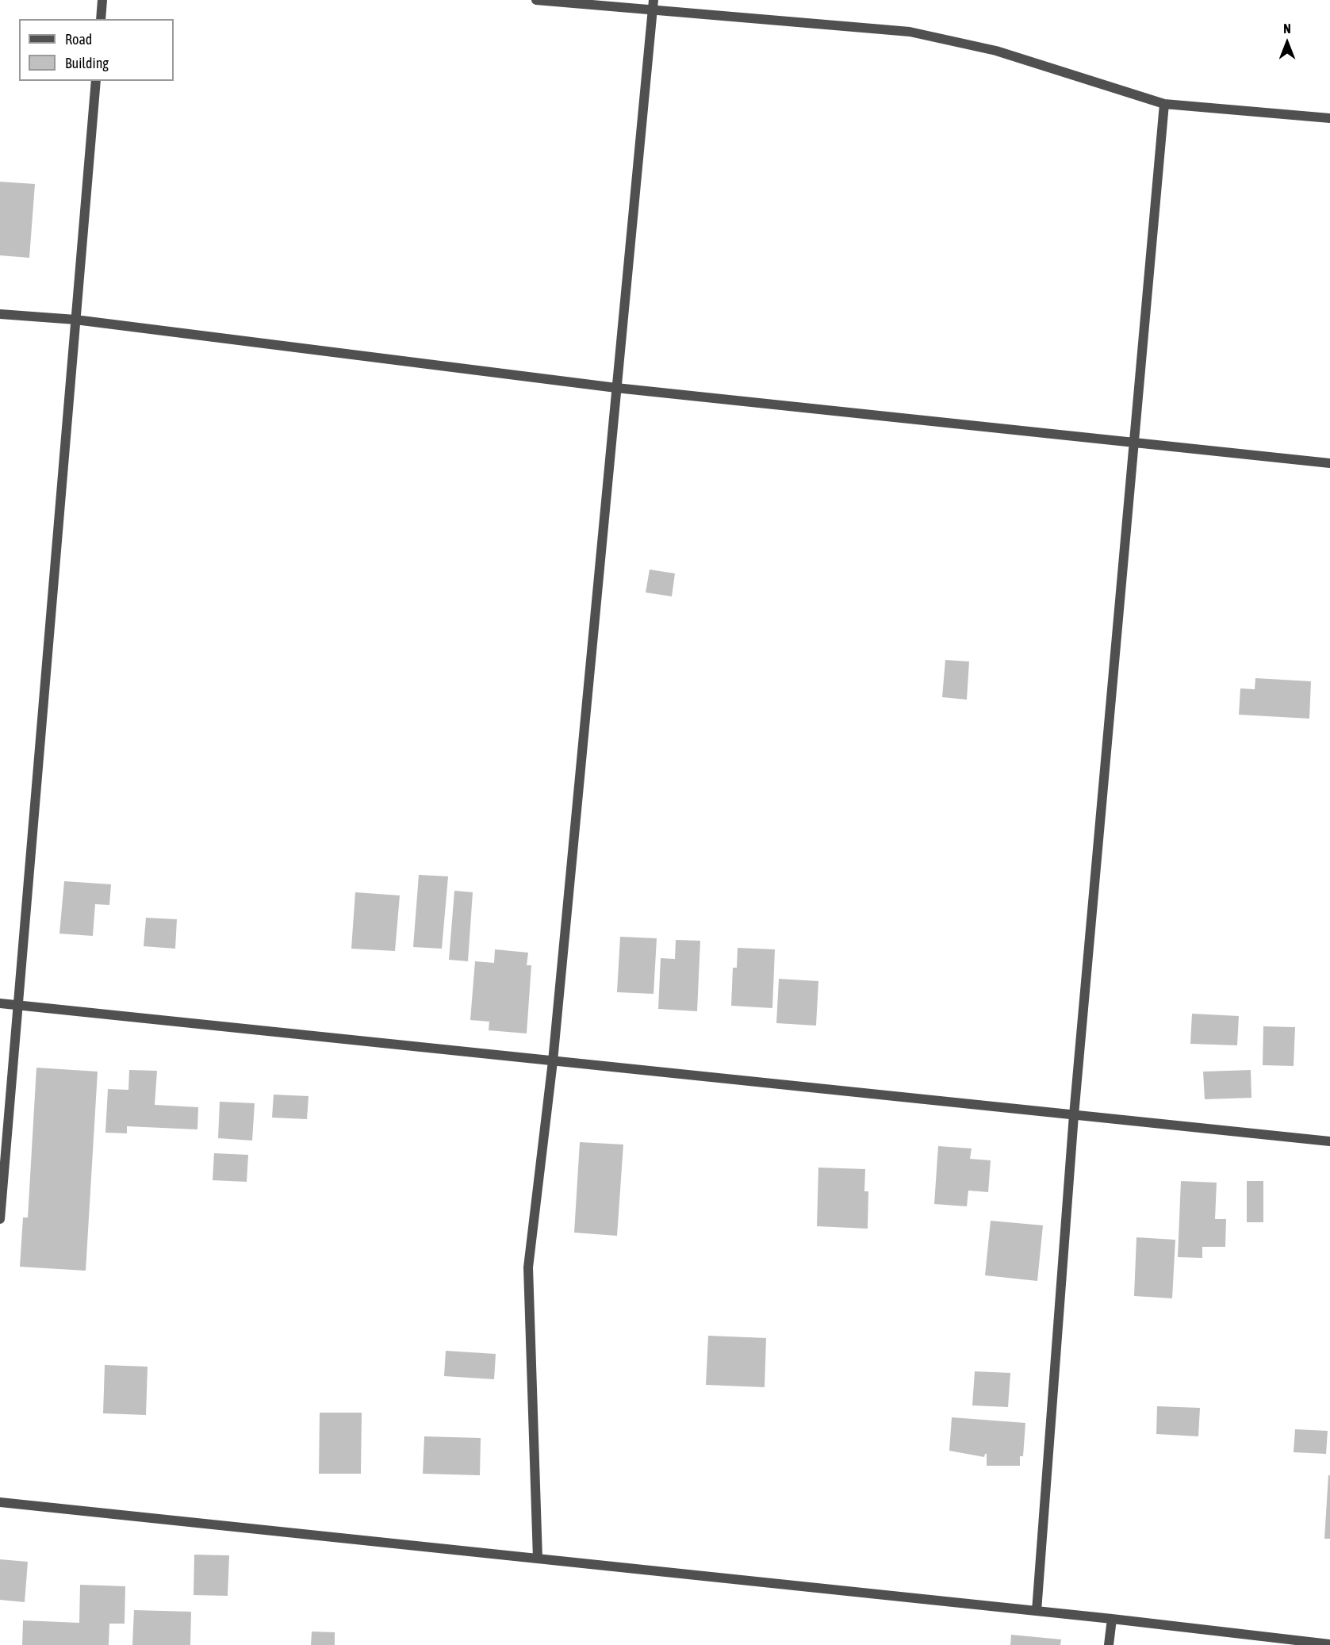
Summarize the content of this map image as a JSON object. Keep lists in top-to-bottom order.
{
  "legend": ["Road", "Building"],
  "north": "top"
}
